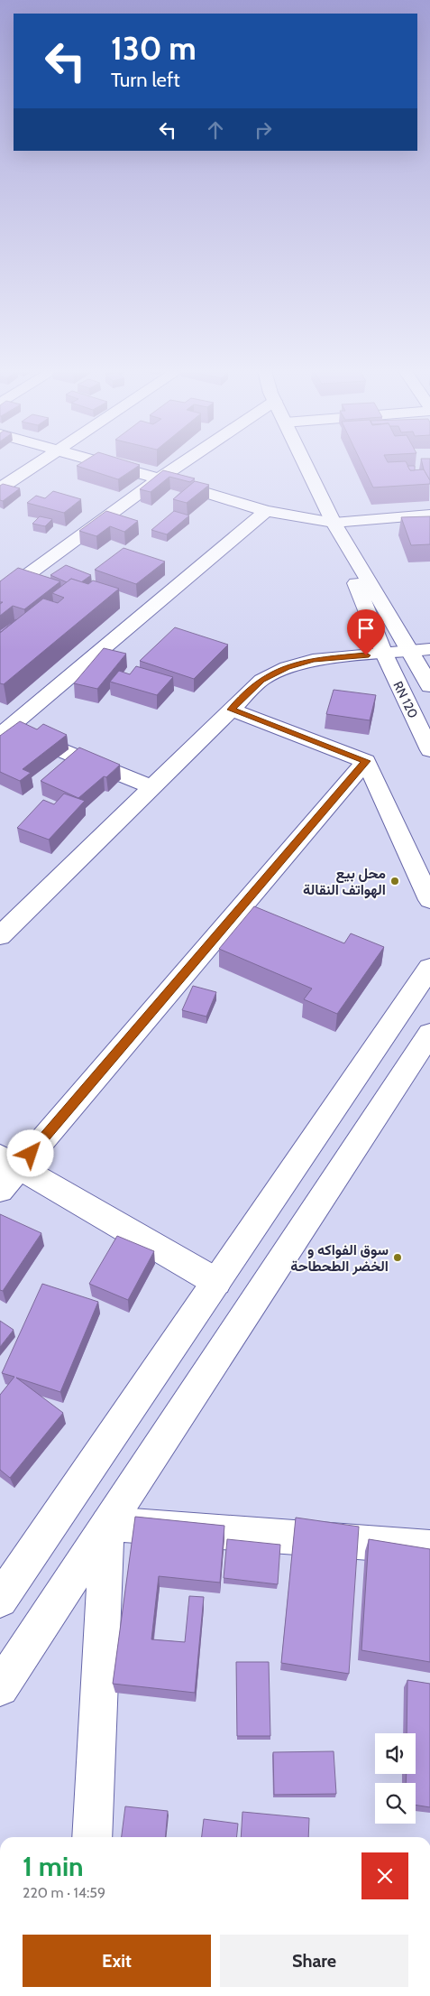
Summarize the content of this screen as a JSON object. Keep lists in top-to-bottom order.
{
  "streets": {
    "street": ["RN 120"]
  },
  "places": ["محل بيع الهواتف النقالة", "سوق الفواكه و الخضر الطحطاحة"],
  "page": {
    "turn": ["130 m", "Turn left"],
    "heading": ["1 min", "220 m · 14:59"],
    "buttons": ["Exit", "Share"]
  }
}
